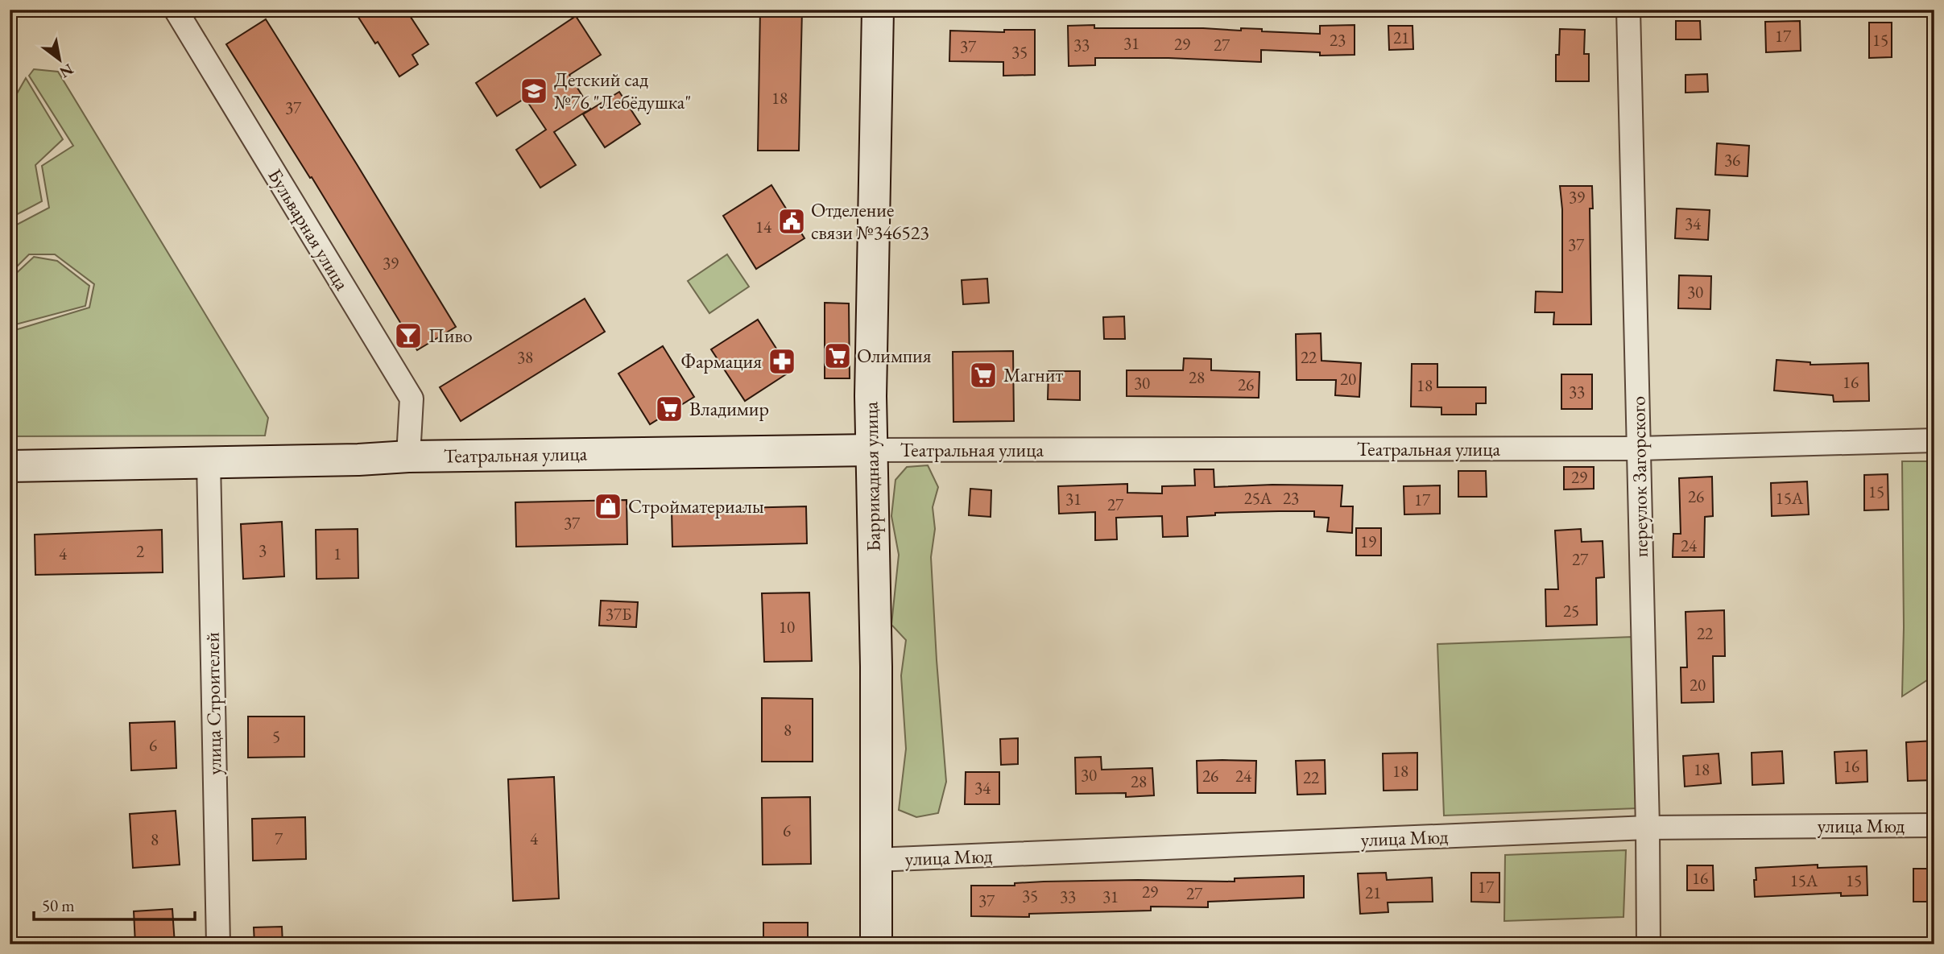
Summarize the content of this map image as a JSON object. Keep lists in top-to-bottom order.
{
  "streets": {
    "main road": ["Театральная улица", "Баррикадная улица"],
    "street": [
      "Бульварная улица",
      "переулок Загорского",
      "улица Строителей",
      "улица Мюд"
    ]
  },
  "crossings": [
    ["Бульварная улица", "Театральная улица"],
    ["Театральная улица", "Баррикадная улица"],
    ["Театральная улица", "переулок Загорского"],
    ["Театральная улица", "улица Строителей"],
    ["Баррикадная улица", "улица Мюд"],
    ["переулок Загорского", "улица Мюд"]
  ],
  "places": {
    "school or university": ["Детский сад №76 \"Лебёдушка\""],
    "public building": ["Отделение связи №346523"],
    "bar": ["Пиво"],
    "supermarket": ["Олимпия", "Магнит", "Владимир"],
    "pharmacy": ["Фармация"],
    "shop": ["Стройматериалы"]
  },
  "house_numbers": [
    "17",
    "21",
    "23",
    "15",
    "31",
    "29",
    "33",
    "27",
    "37",
    "35",
    "18",
    "37",
    "36",
    "39",
    "34",
    "14",
    "37",
    "39",
    "30",
    "38",
    "22",
    "28",
    "20",
    "16",
    "30",
    "26",
    "18",
    "33",
    "29",
    "15",
    "26",
    "25А",
    "23",
    "15А",
    "31",
    "17",
    "27",
    "37",
    "19",
    "24",
    "3",
    "2",
    "4",
    "1",
    "27",
    "25",
    "37Б",
    "10",
    "22",
    "20",
    "8",
    "5",
    "6",
    "16",
    "18",
    "18",
    "30",
    "26",
    "24",
    "22",
    "28",
    "34",
    "6",
    "7",
    "4",
    "8",
    "16",
    "15А",
    "15",
    "17",
    "29",
    "21",
    "27",
    "35",
    "33",
    "31",
    "37"
  ],
  "scale_bar": "50 m",
  "north": "bottom right"
}
